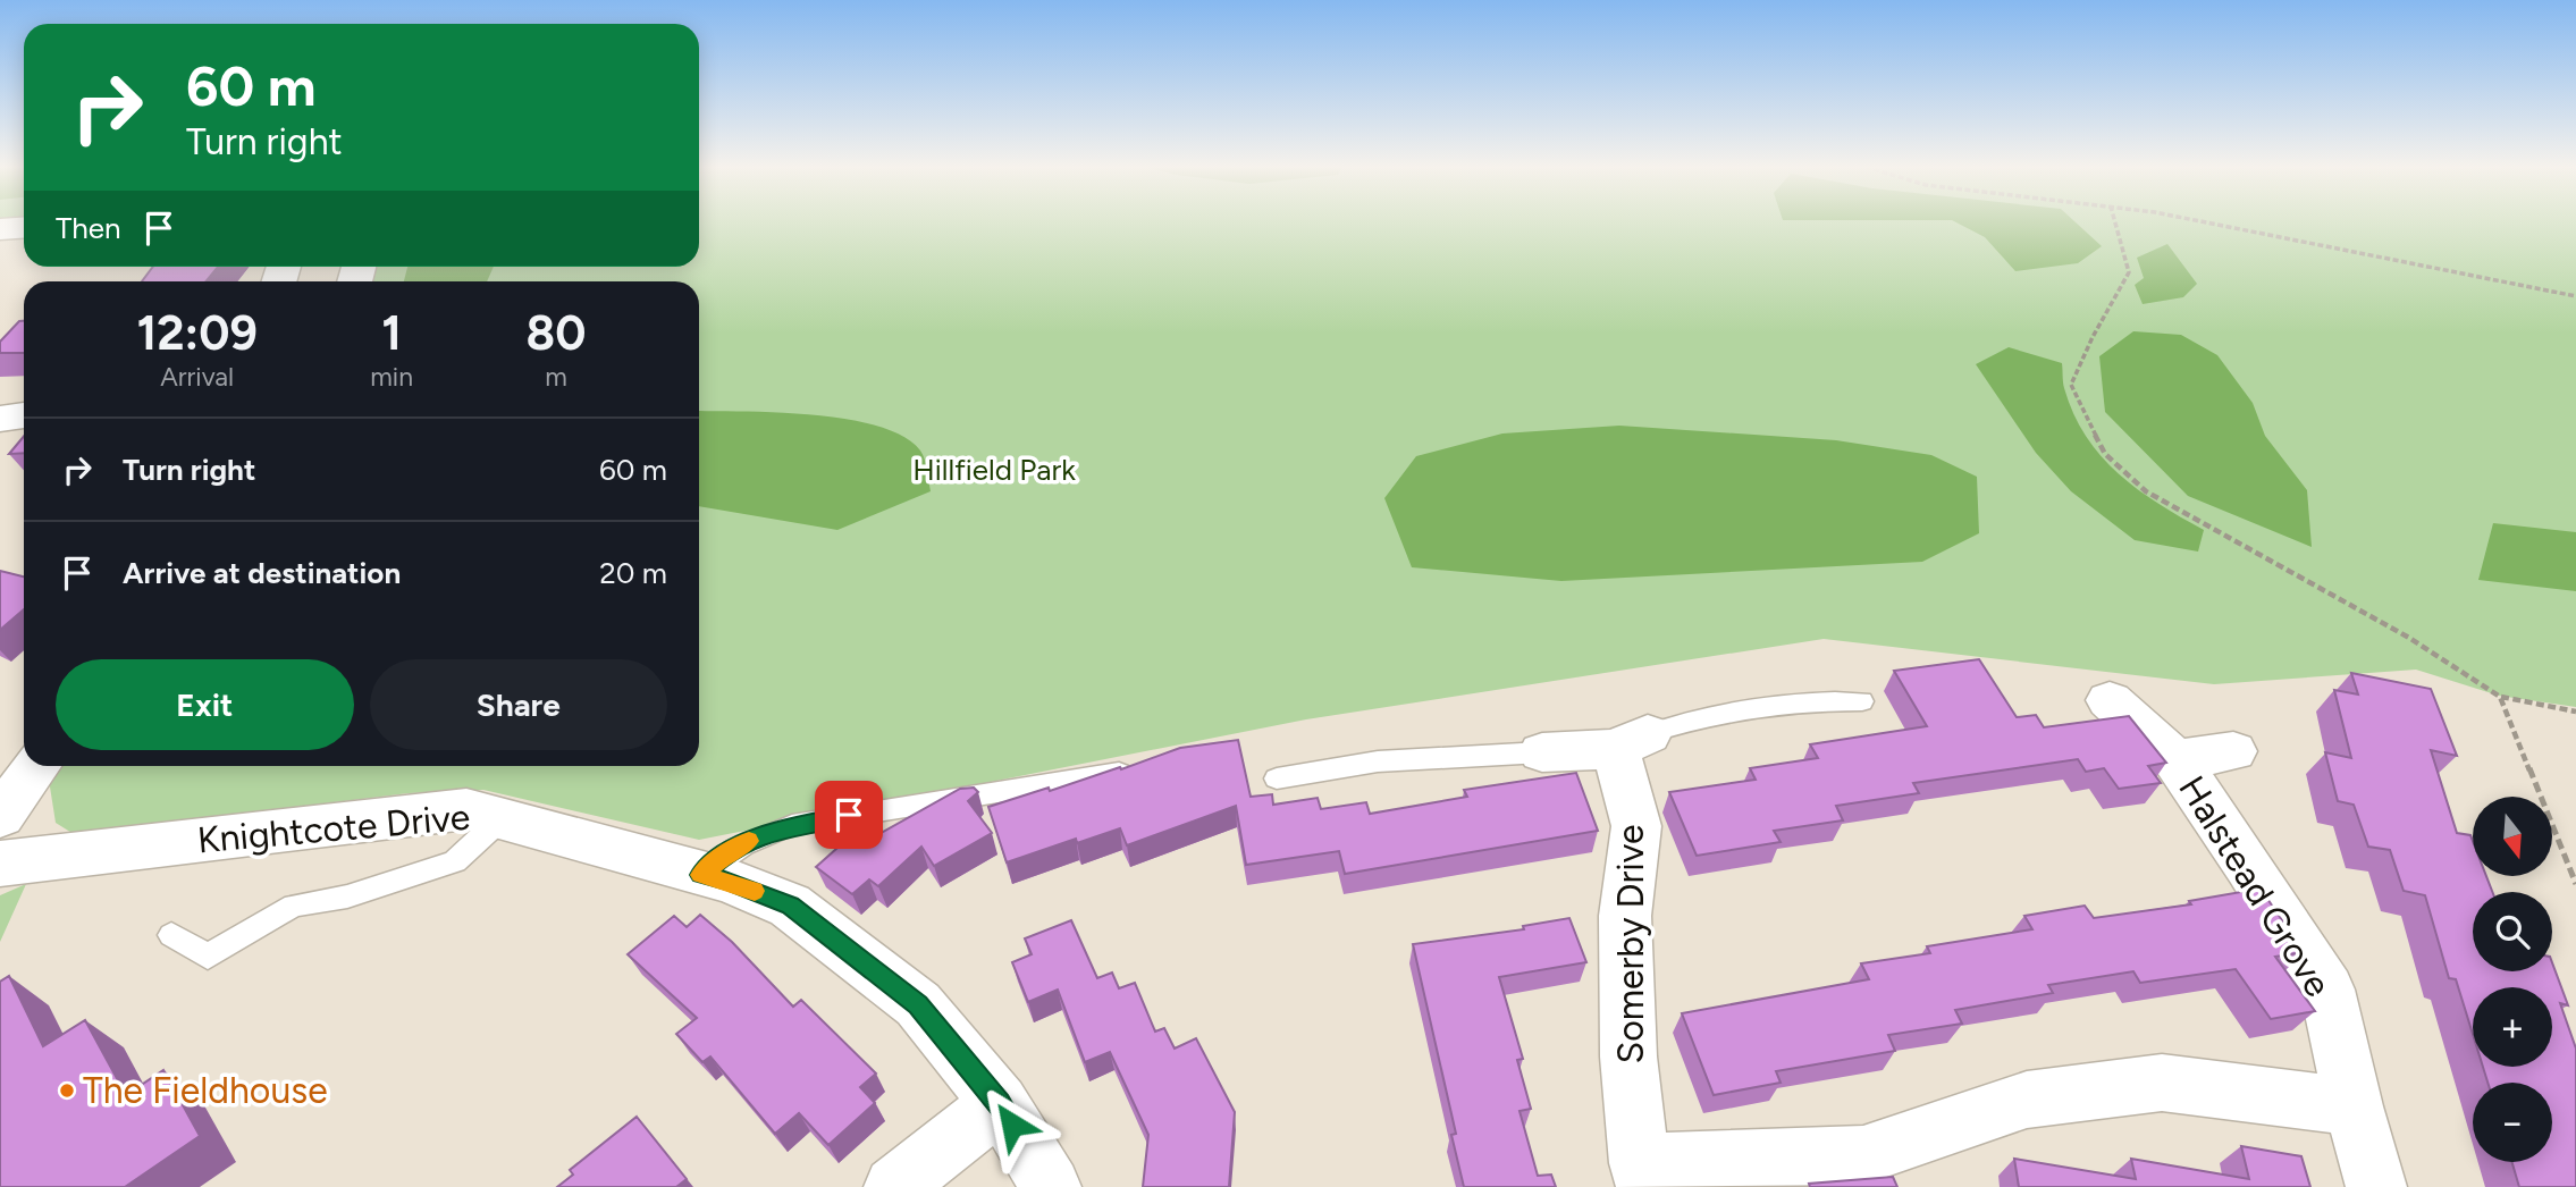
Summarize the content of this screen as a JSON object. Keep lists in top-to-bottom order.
{
  "streets": {
    "street": ["Knightcote Drive", "Halstead Grove", "Somerby Drive"]
  },
  "parks": ["Hillfield Park"],
  "places": ["The Fieldhouse"],
  "north": "bottom",
  "page": {
    "turn": ["60 m", "Turn right"],
    "then": "Then",
    "eta": [
      "12:09",
      "Arrival",
      "1",
      "min",
      "80",
      "m"
    ],
    "list": [
      {
        "name": "Turn right",
        "value": "60 m"
      },
      {
        "name": "Arrive at destination",
        "value": "20 m"
      }
    ],
    "buttons": ["Exit", "Share"],
    "map_buttons": ["+", "−"]
  }
}
